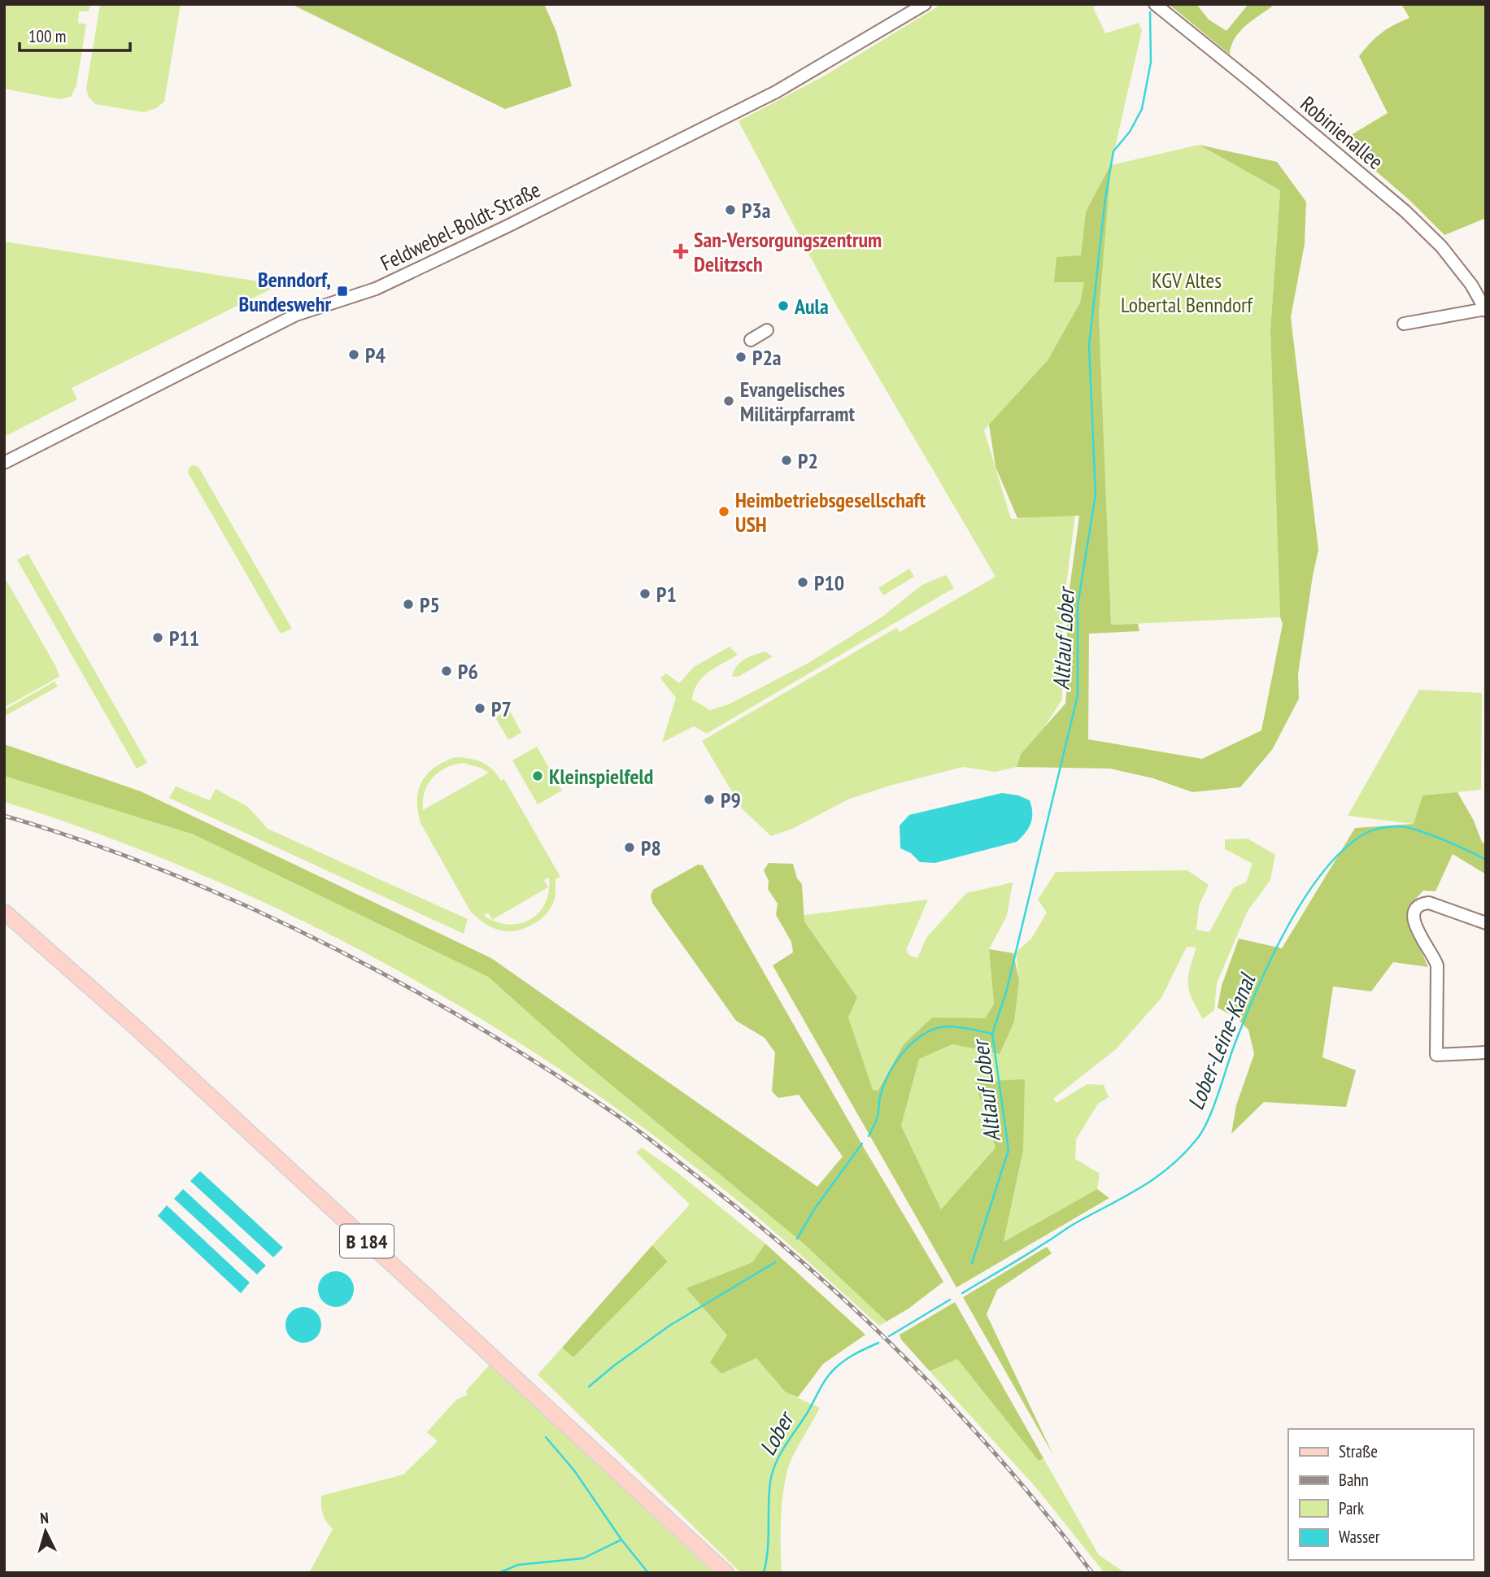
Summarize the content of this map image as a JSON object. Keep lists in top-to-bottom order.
{
  "streets": {
    "main road": ["B 184"],
    "street": ["Robinienallee", "Feldwebel-Boldt-Straße"]
  },
  "water": ["Altlauf Lober", "Lober-Leine-Kanal", "Lober"],
  "parks": ["KGV Altes Lobertal Benndorf"],
  "places": {
    "other": [
      "P3a",
      "Aula",
      "P4",
      "P2a",
      "Evangelisches Militärpfarramt",
      "P2",
      "Heimbetriebsgesellschaft USH",
      "P10",
      "P1",
      "P5",
      "P11",
      "P6",
      "P7",
      "Kleinspielfeld",
      "P9",
      "P8"
    ],
    "health": ["San-Versorgungszentrum Delitzsch"],
    "transit": ["Benndorf, Bundeswehr"]
  },
  "legend": [
    "Straße",
    "Bahn",
    "Park",
    "Wasser"
  ],
  "scale_bar": "100 m",
  "north": "top"
}
